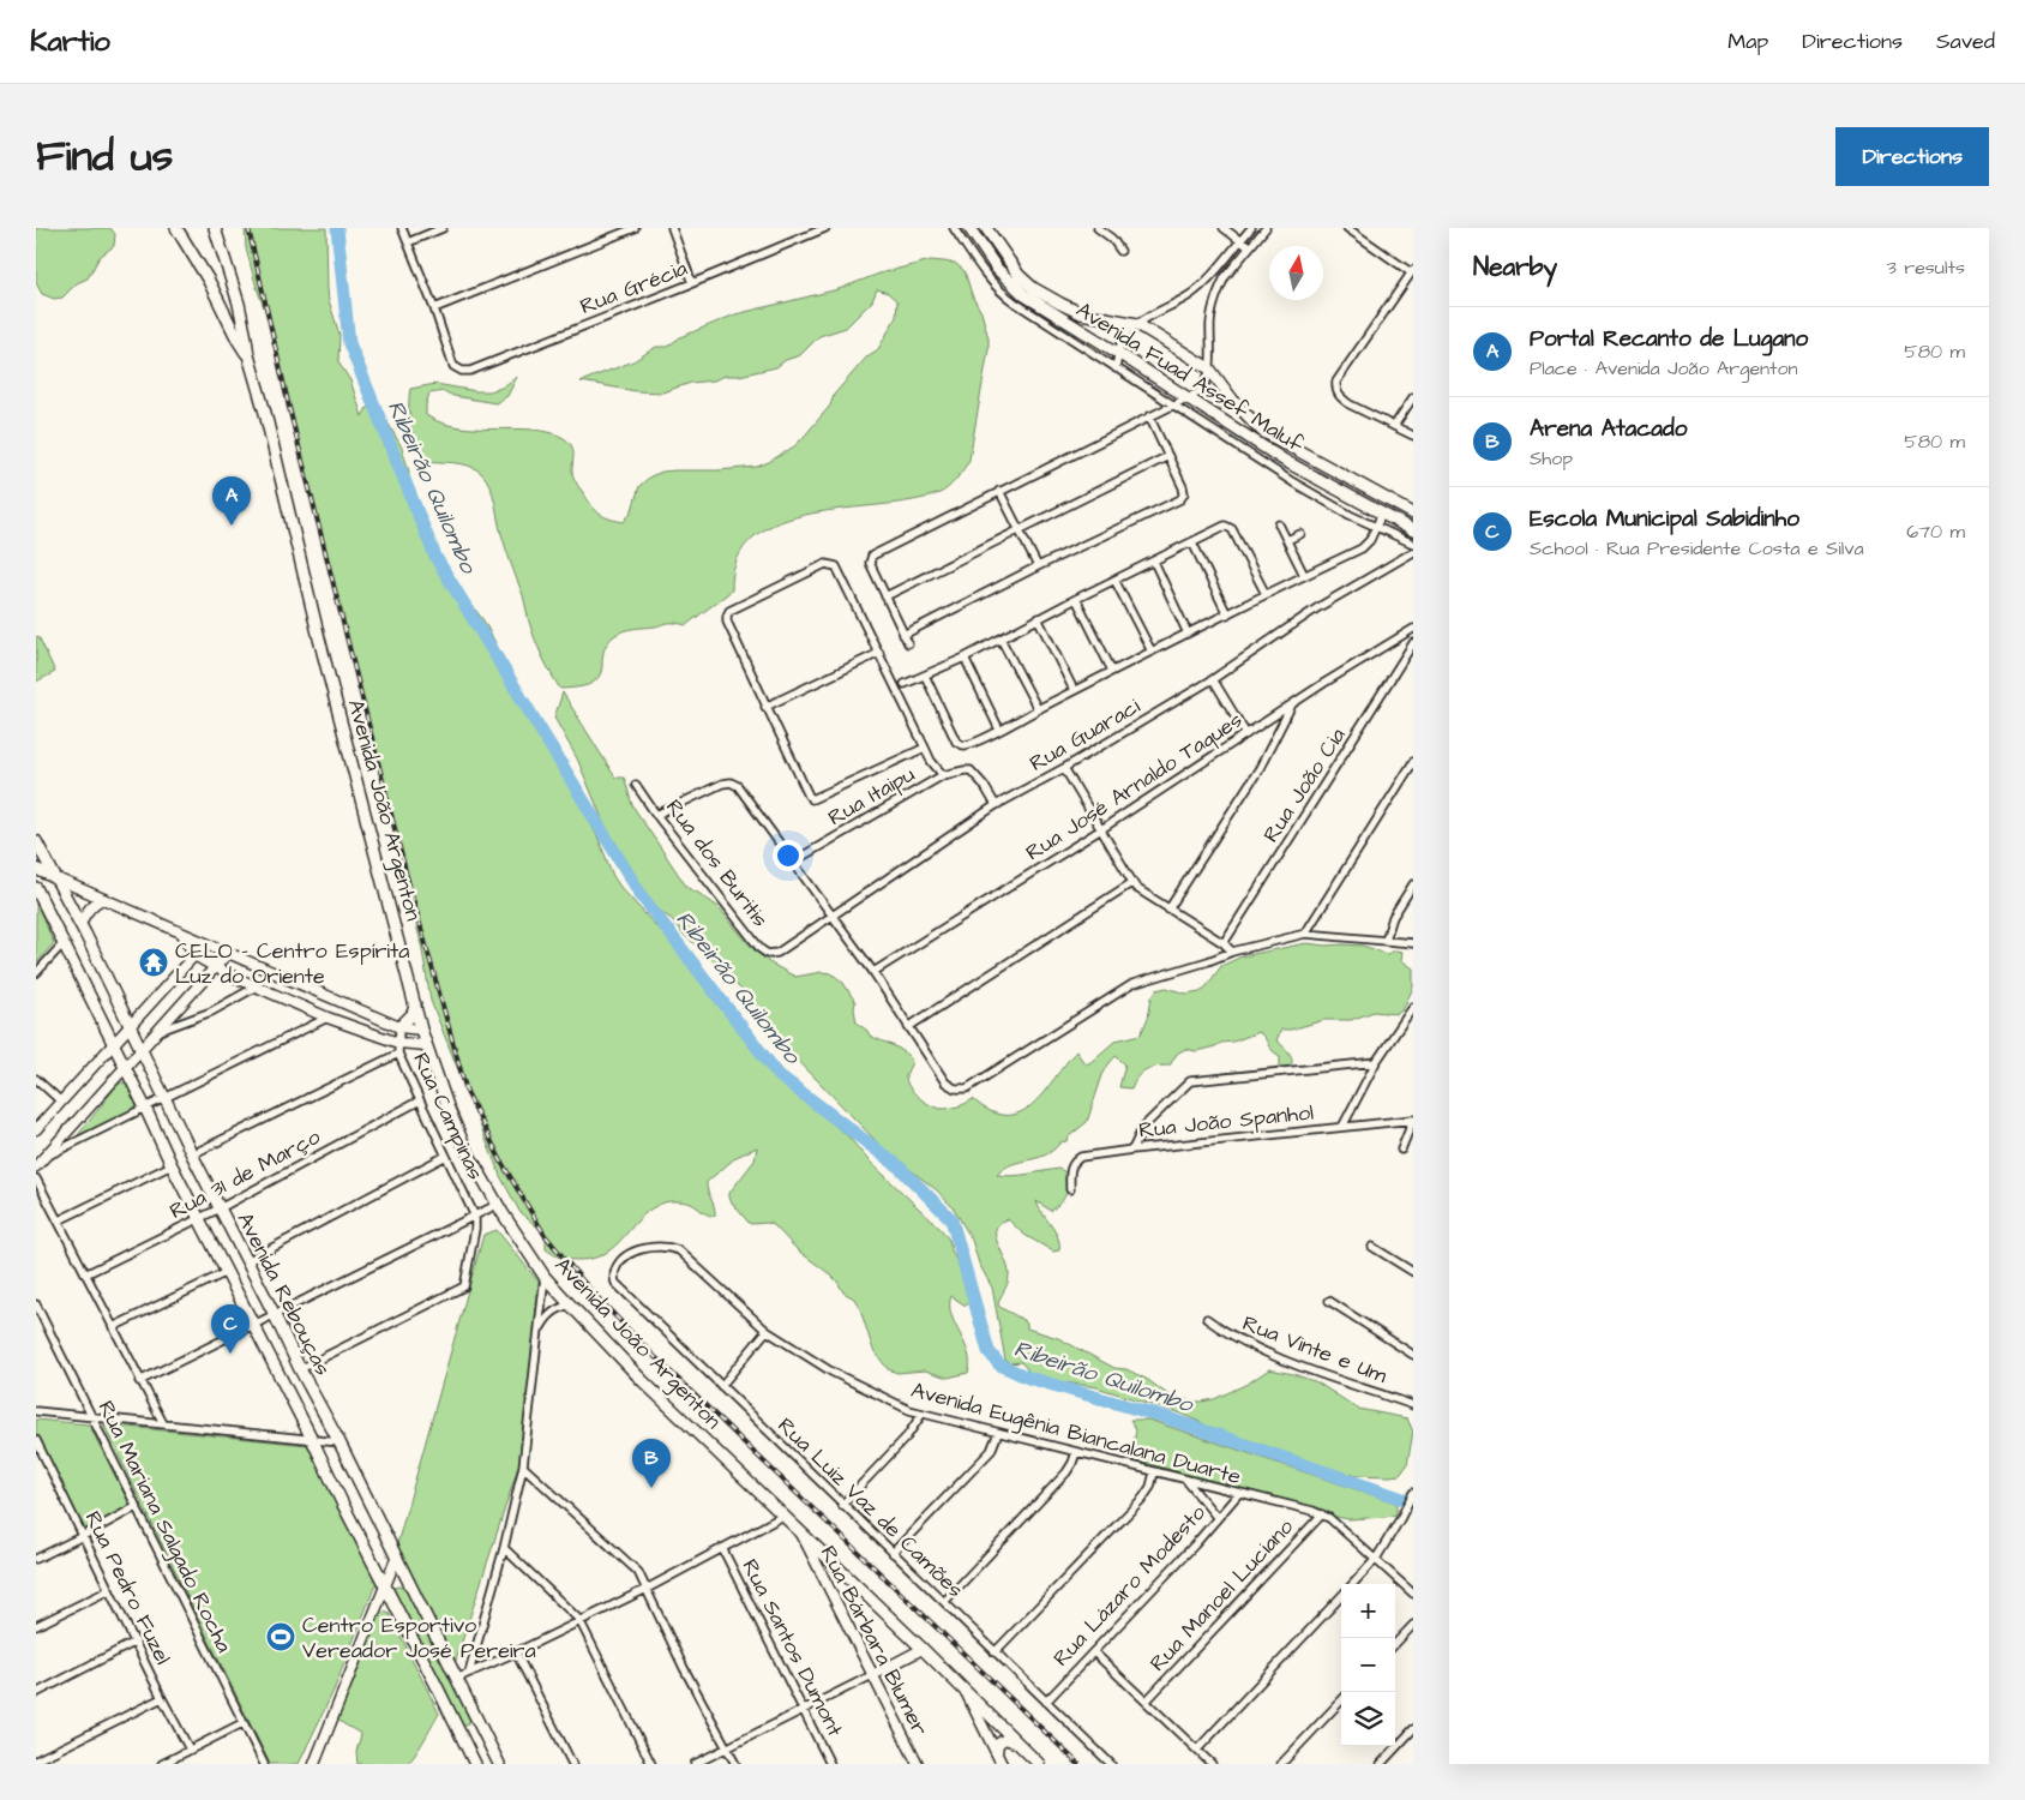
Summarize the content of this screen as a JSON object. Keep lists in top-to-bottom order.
{
  "streets": {
    "main road": ["Avenida Fuad Assef Maluf", "Avenida João Argenton", "Avenida Rebouças"],
    "street": [
      "Rua Grécia",
      "Rua Guaraci",
      "Rua João Cia",
      "Rua José Arnaldo Taques",
      "Rua Itaipu",
      "Rua dos Buritis",
      "Rua Campinas",
      "Rua João Spanhol",
      "Rua 31 de Março",
      "Rua Vinte e Um",
      "Avenida Eugênia Biancalana Duarte",
      "Rua Luiz Vaz de Camões",
      "Rua Mariana Salgado Rocha",
      "Rua Lázaro Modesto",
      "Rua Pedro Fuzel",
      "Rua Manoel Luciano",
      "Rua Bárbara Blumer",
      "Rua Santos Dumont"
    ]
  },
  "crossings": [
    ["Rua Guaraci", "Rua Itaipu"],
    ["Rua Guaraci", "Rua dos Buritis"],
    ["Avenida João Argenton", "Rua Bárbara Blumer"],
    ["Rua Campinas", "Rua 31 de Março"],
    ["Rua 31 de Março", "Avenida Rebouças"],
    ["Avenida Eugênia Biancalana Duarte", "Rua Luiz Vaz de Camões"],
    ["Avenida Eugênia Biancalana Duarte", "Rua Lázaro Modesto"],
    ["Avenida Eugênia Biancalana Duarte", "Rua Manoel Luciano"],
    ["Rua Luiz Vaz de Camões", "Rua Lázaro Modesto"]
  ],
  "water": ["Ribeirão Quilombo"],
  "places": {
    "temple": ["CELO - Centro Espírita Luz do Oriente"],
    "sports": ["Centro Esportivo Vereador José Pereira"]
  },
  "north": "top",
  "page": {
    "header": "Kartio",
    "nav": ["Map", "Directions", "Saved"],
    "title": "Find us",
    "buttons": "Directions",
    "heading": ["Nearby", "3 results"],
    "list": [
      {
        "mark": "A",
        "name": "Portal Recanto de Lugano",
        "note": "Place · Avenida João Argenton",
        "value": "580 m"
      },
      {
        "mark": "B",
        "name": "Arena Atacado",
        "note": "Shop",
        "value": "580 m"
      },
      {
        "mark": "C",
        "name": "Escola Municipal Sabidinho",
        "note": "School · Rua Presidente Costa e Silva",
        "value": "670 m"
      }
    ],
    "pins": ["A", "C", "B"],
    "map_buttons": ["+", "−"]
  }
}
